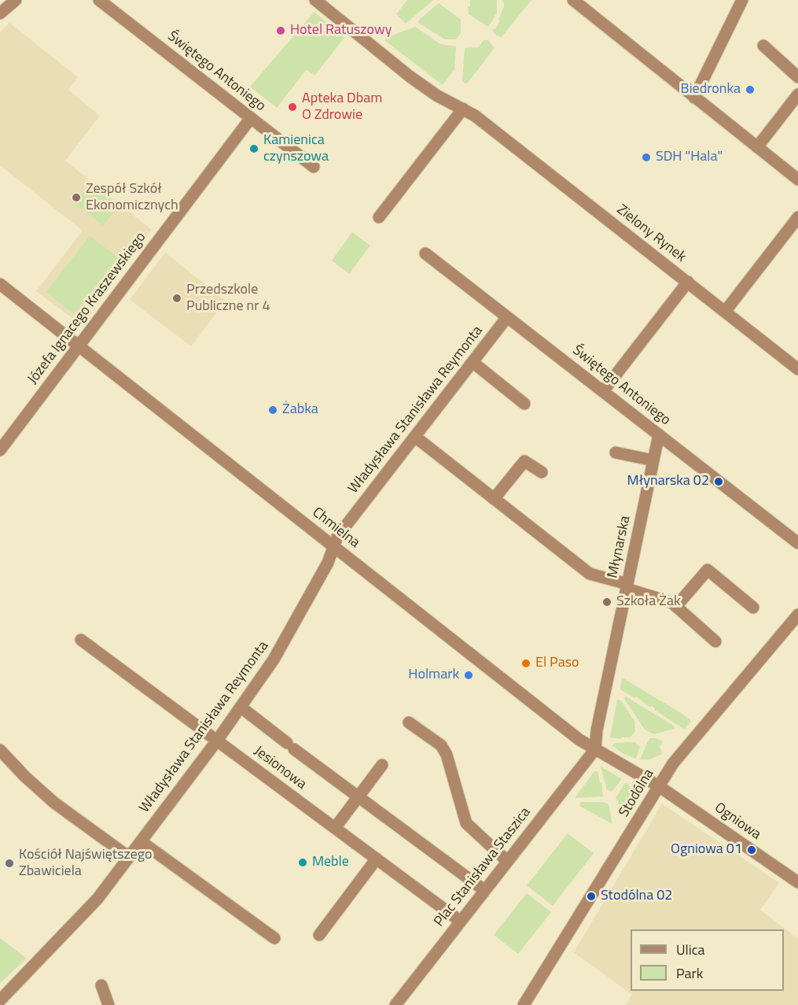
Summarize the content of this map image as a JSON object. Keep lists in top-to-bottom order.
{
  "streets": {
    "street": [
      "Świętego Antoniego",
      "Zielony Rynek",
      "Józefa Ignacego Kraszewskiego",
      "Władysława Stanisława Reymonta",
      "Chmielna",
      "Młynarska",
      "Jesionowa",
      "Stodólna",
      "Ogniowa",
      "Plac Stanisława Staszica"
    ]
  },
  "crossings": [
    ["Świętego Antoniego", "Józefa Ignacego Kraszewskiego"],
    ["Świętego Antoniego", "Władysława Stanisława Reymonta"],
    ["Świętego Antoniego", "Młynarska"],
    ["Józefa Ignacego Kraszewskiego", "Chmielna"],
    ["Władysława Stanisława Reymonta", "Chmielna"],
    ["Władysława Stanisława Reymonta", "Jesionowa"],
    ["Chmielna", "Młynarska"],
    ["Chmielna", "Stodólna"],
    ["Chmielna", "Ogniowa"],
    ["Chmielna", "Plac Stanisława Staszica"],
    ["Młynarska", "Plac Stanisława Staszica"],
    ["Jesionowa", "Plac Stanisława Staszica"],
    ["Stodólna", "Ogniowa"]
  ],
  "places": [
    "Hotel Ratuszowy",
    "Biedronka",
    "Apteka Dbam O Zdrowie",
    "Kamienica czynszowa",
    "SDH \"Hala\"",
    "Zespół Szkół Ekonomicznych",
    "Przedszkole Publiczne nr 4",
    "Żabka",
    "Młynarska 02",
    "Szkoła Żak",
    "El Paso",
    "Holmark",
    "Ogniowa 01",
    "Meble",
    "Kościół Najświętszego Zbawiciela",
    "Stodólna 02"
  ],
  "legend": ["Ulica", "Park"]
}
